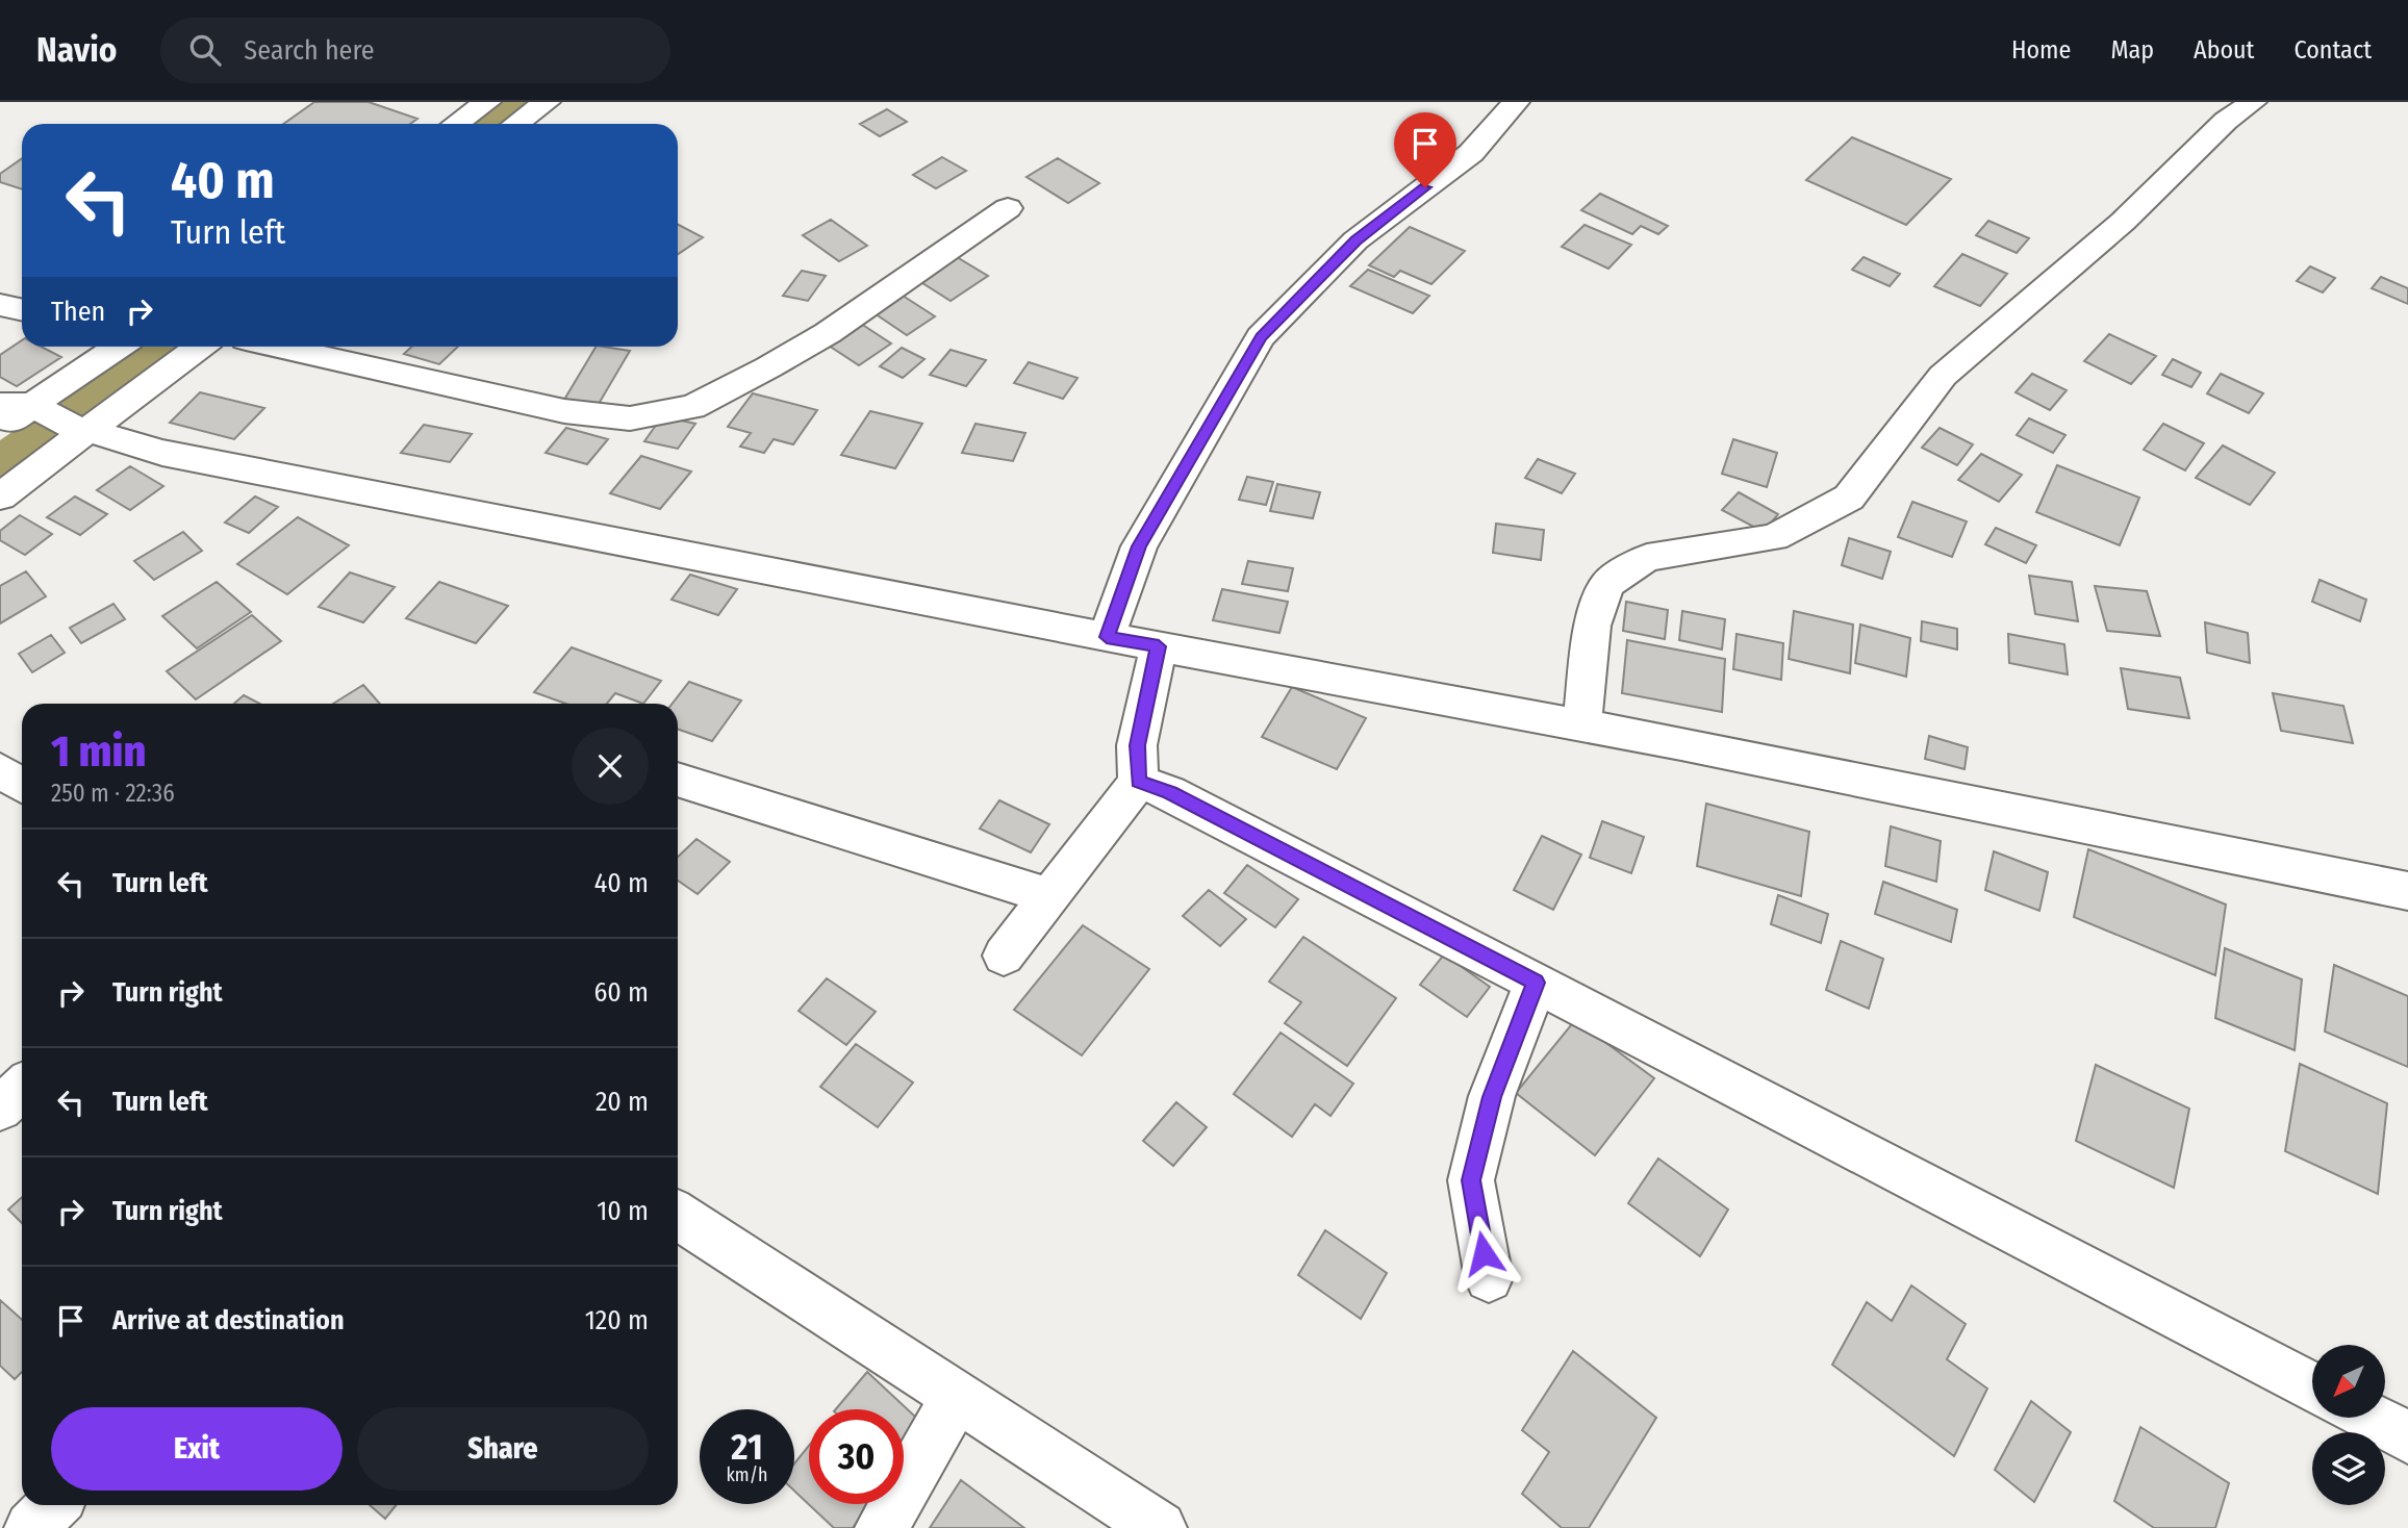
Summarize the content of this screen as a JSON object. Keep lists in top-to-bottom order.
{
  "north": "bottom left",
  "page": {
    "header": "Navio",
    "search": "Search here",
    "nav": [
      "Home",
      "Map",
      "About",
      "Contact"
    ],
    "turn": ["40 m", "Turn left"],
    "then": "Then",
    "heading": ["1 min", "250 m · 22:36"],
    "list": [
      {
        "name": "Turn left",
        "value": "40 m"
      },
      {
        "name": "Turn right",
        "value": "60 m"
      },
      {
        "name": "Turn left",
        "value": "20 m"
      },
      {
        "name": "Turn right",
        "value": "10 m"
      },
      {
        "name": "Arrive at destination",
        "value": "120 m"
      }
    ],
    "buttons": ["Exit", "Share"],
    "speed": "21 km/h",
    "limit": "30"
  }
}
